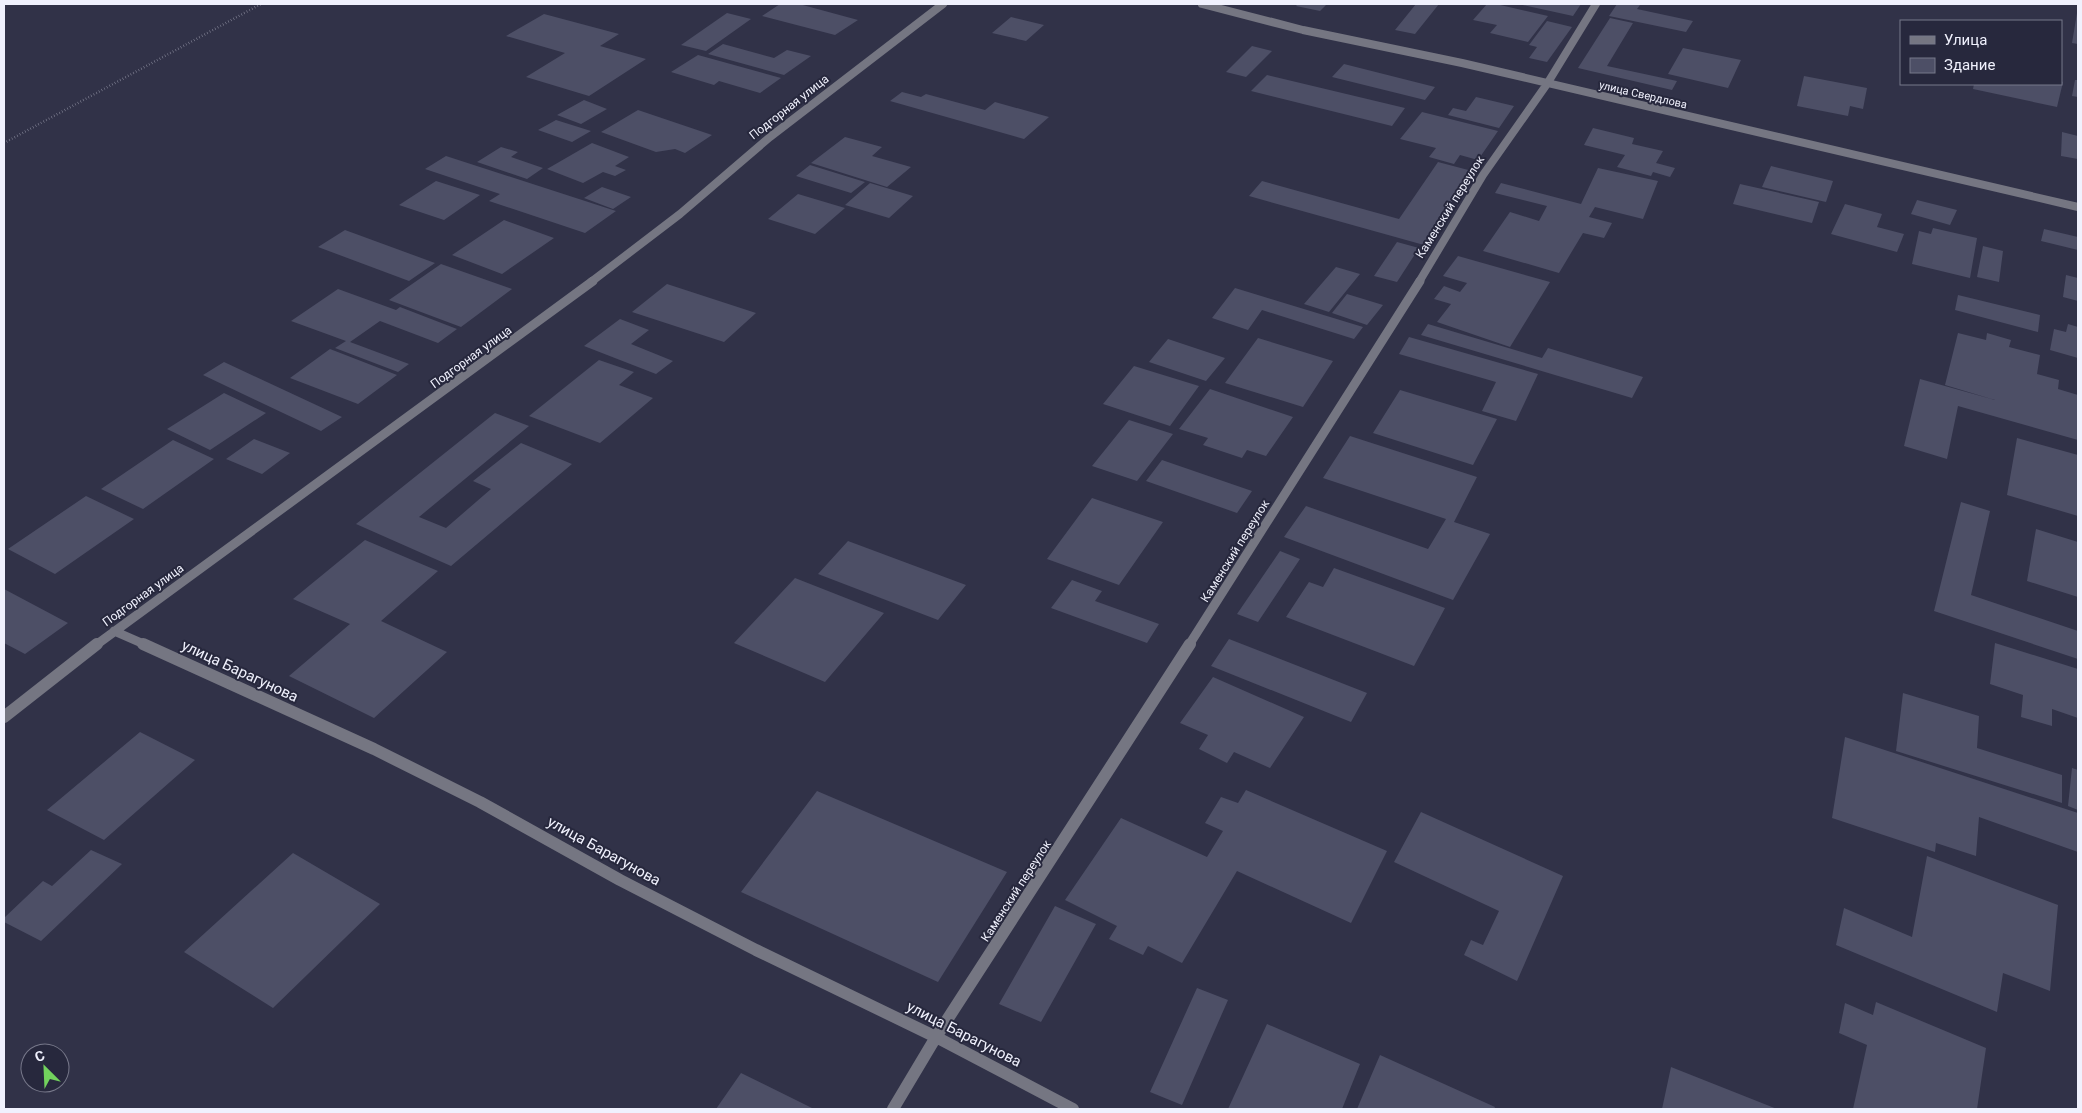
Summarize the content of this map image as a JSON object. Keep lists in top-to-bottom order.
{
  "streets": {
    "street": [
      "улица Свердлова",
      "Подгорная улица",
      "Каменский переулок",
      "улица Барагунова"
    ]
  },
  "crossings": [
    ["улица Свердлова", "Каменский переулок"],
    ["Подгорная улица", "улица Барагунова"],
    ["Каменский переулок", "улица Барагунова"]
  ],
  "legend": ["Улица", "Здание"],
  "north": "top left"
}
